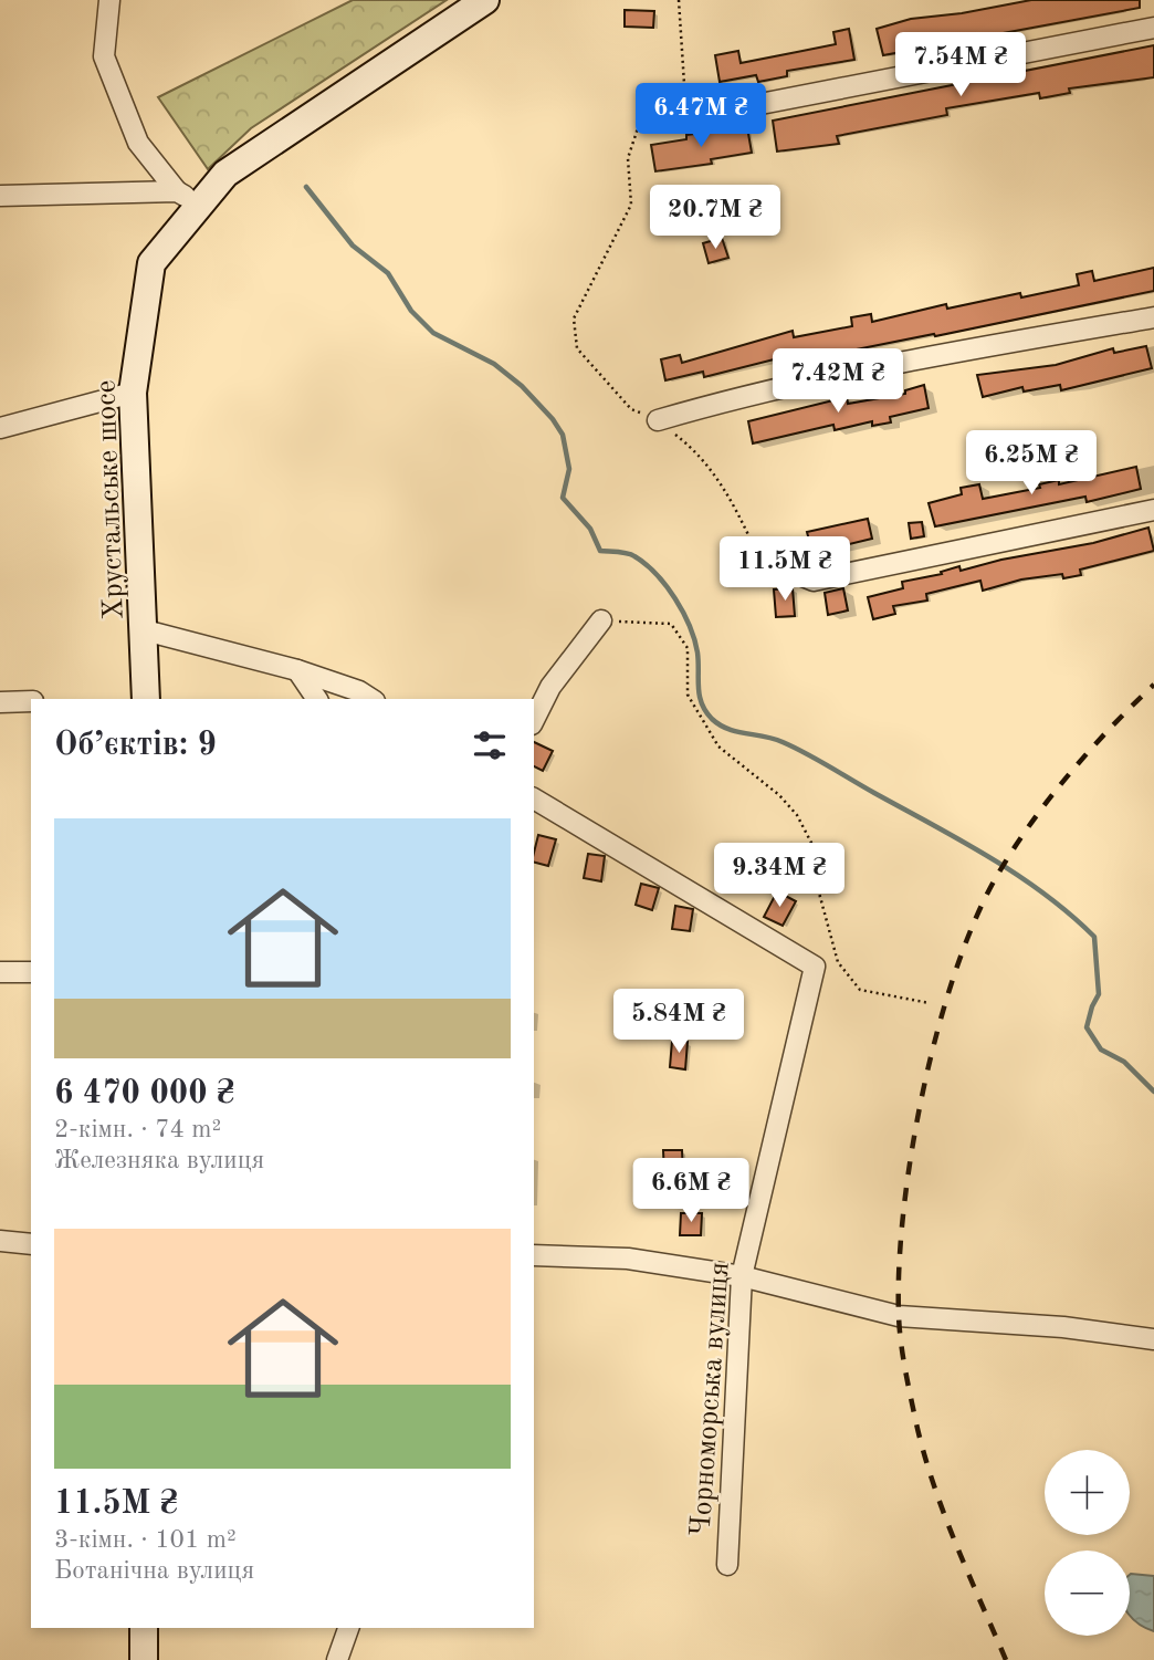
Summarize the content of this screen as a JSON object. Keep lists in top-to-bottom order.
{
  "streets": {
    "street": ["Хрустальське шосе", "Чорноморська вулиця"]
  },
  "page": {
    "price": [
      "7.54M ₴",
      "6.47M ₴",
      "20.7M ₴",
      "7.42M ₴",
      "6.25M ₴",
      "11.5M ₴",
      "9.34M ₴",
      "5.84M ₴",
      "6.6M ₴"
    ],
    "heading": "Об’єктів: 9",
    "list": [
      {
        "name": "6 470 000 ₴",
        "note": "2-кімн. · 74 m² · Железняка вулиця"
      },
      {
        "name": "11.5M ₴",
        "note": "3-кімн. · 101 m² · Ботанічна вулиця"
      }
    ],
    "map_buttons": ["+", "−"]
  }
}
